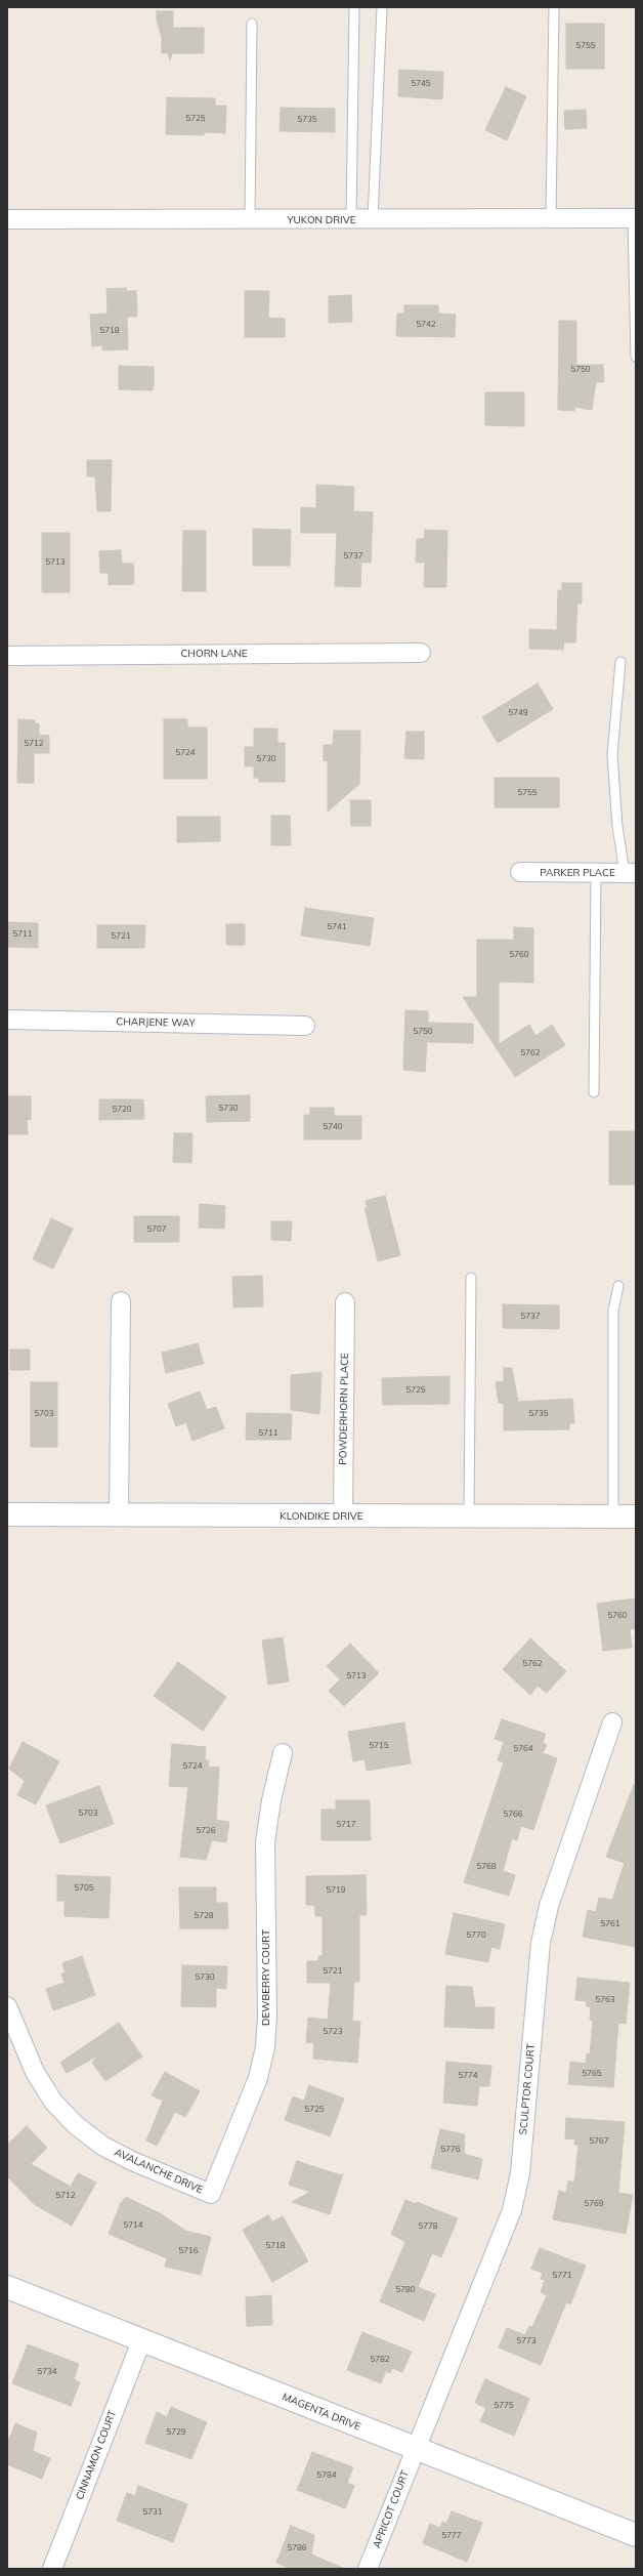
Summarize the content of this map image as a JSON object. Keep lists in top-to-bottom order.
{
  "streets": {
    "main road": ["KLONDIKE DRIVE", "MAGENTA DRIVE"],
    "street": [
      "YUKON DRIVE",
      "CHORN LANE",
      "PARKER PLACE",
      "CHARJENE WAY",
      "POWDERHORN PLACE",
      "DEWBERRY COURT",
      "SCULPTOR COURT",
      "AVALANCHE DRIVE",
      "CINNAMON COURT",
      "APRICOT COURT"
    ]
  },
  "crossings": [
    ["POWDERHORN PLACE", "KLONDIKE DRIVE"],
    ["DEWBERRY COURT", "AVALANCHE DRIVE"],
    ["SCULPTOR COURT", "MAGENTA DRIVE"],
    ["SCULPTOR COURT", "APRICOT COURT"],
    ["MAGENTA DRIVE", "CINNAMON COURT"],
    ["MAGENTA DRIVE", "APRICOT COURT"]
  ],
  "house_numbers": [
    "5755",
    "5745",
    "5725",
    "5735",
    "5742",
    "5718",
    "5750",
    "5737",
    "5713",
    "5749",
    "5712",
    "5724",
    "5730",
    "5755",
    "5741",
    "5711",
    "5721",
    "5760",
    "5750",
    "5762",
    "5730",
    "5720",
    "5740",
    "5707",
    "5737",
    "5725",
    "5703",
    "5735",
    "5711",
    "5760",
    "5762",
    "5713",
    "5715",
    "5764",
    "5724",
    "5703",
    "5766",
    "5717",
    "5726",
    "5768",
    "5705",
    "5719",
    "5728",
    "5761",
    "5770",
    "5721",
    "5730",
    "5763",
    "5723",
    "5765",
    "5774",
    "5725",
    "5767",
    "5776",
    "5712",
    "5769",
    "5714",
    "5778",
    "5718",
    "5716",
    "5771",
    "5780",
    "5773",
    "5782",
    "5734",
    "5775",
    "5729",
    "5784",
    "5731",
    "5777",
    "5786"
  ]
}
